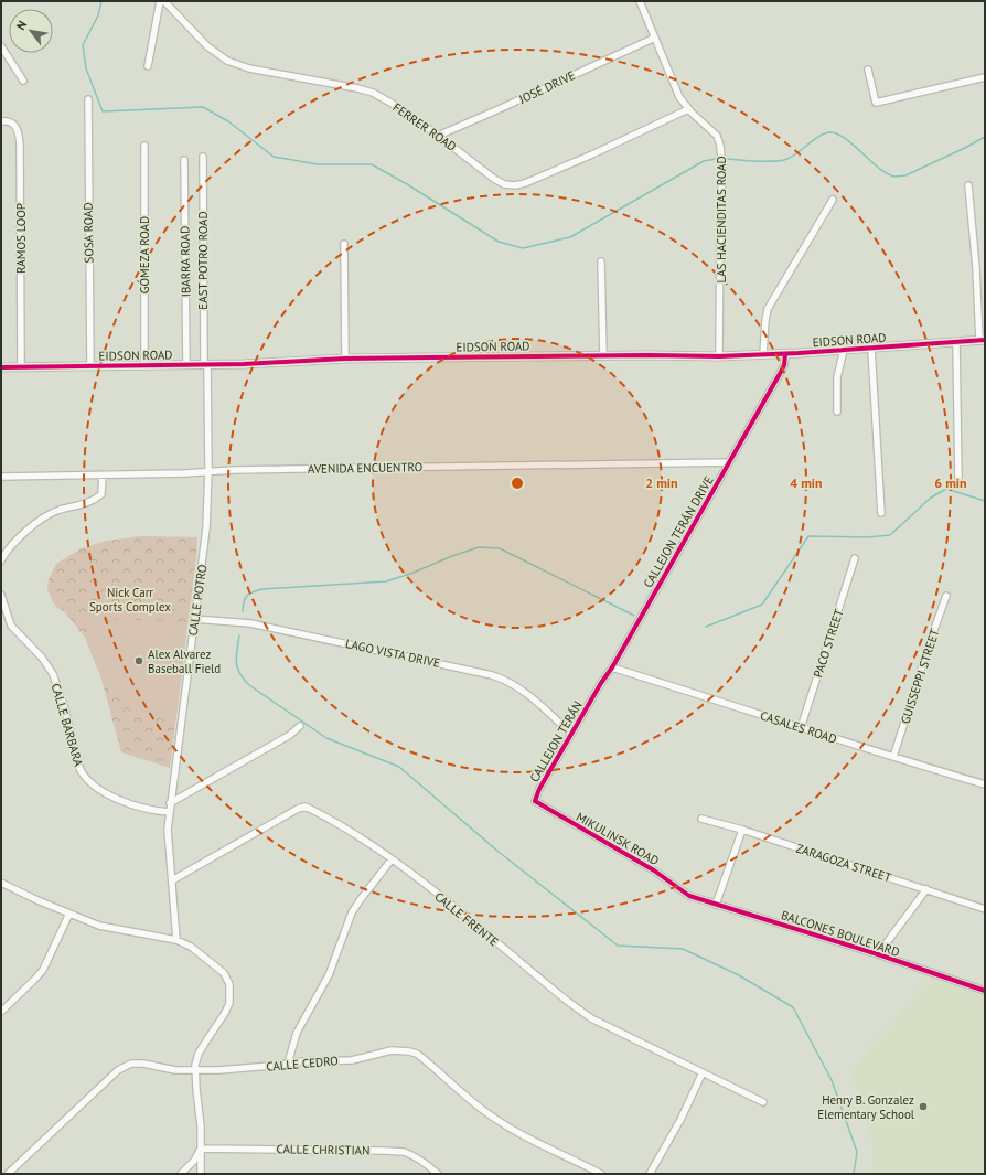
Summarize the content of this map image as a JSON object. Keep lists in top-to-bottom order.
{
  "streets": {
    "street": [
      "JOSÉ DRIVE",
      "FERRER ROAD",
      "LAS HACIENDITAS ROAD",
      "SOSA ROAD",
      "RAMOS LOOP",
      "GÓMEZA ROAD",
      "EAST POTRO ROAD",
      "IBARRA ROAD",
      "EIDSON ROAD",
      "AVENIDA ENCUENTRO",
      "CALLEJON TERÁN DRIVE",
      "CALLE POTRO",
      "PACO STREET",
      "LAGO VISTA DRIVE",
      "GUISSEPPI STREET",
      "CALLE BARBARA",
      "CASALES ROAD",
      "CALLEJON TERÁN",
      "MIKULINSK ROAD",
      "ZARAGOZA STREET",
      "CALLE FRENTE",
      "BALCONES BOULEVARD",
      "CALLE CEDRO",
      "CALLE CHRISTIAN"
    ]
  },
  "crossings": [
    ["JOSÉ DRIVE", "FERRER ROAD"],
    ["JOSÉ DRIVE", "LAS HACIENDITAS ROAD"],
    ["FERRER ROAD", "LAS HACIENDITAS ROAD"],
    ["LAS HACIENDITAS ROAD", "EIDSON ROAD"],
    ["SOSA ROAD", "EIDSON ROAD"],
    ["RAMOS LOOP", "EIDSON ROAD"],
    ["GÓMEZA ROAD", "EIDSON ROAD"],
    ["EAST POTRO ROAD", "EIDSON ROAD"],
    ["EAST POTRO ROAD", "CALLE POTRO"],
    ["IBARRA ROAD", "EIDSON ROAD"],
    ["EIDSON ROAD", "CALLEJON TERÁN DRIVE"],
    ["EIDSON ROAD", "CALLE POTRO"],
    ["AVENIDA ENCUENTRO", "CALLEJON TERÁN DRIVE"],
    ["AVENIDA ENCUENTRO", "CALLE POTRO"],
    ["CALLEJON TERÁN DRIVE", "CASALES ROAD"],
    ["CALLEJON TERÁN DRIVE", "CALLEJON TERÁN"],
    ["CALLE POTRO", "LAGO VISTA DRIVE"],
    ["CALLE POTRO", "CALLE BARBARA"],
    ["CALLE POTRO", "CALLE FRENTE"],
    ["PACO STREET", "CASALES ROAD"],
    ["LAGO VISTA DRIVE", "CALLEJON TERÁN"],
    ["GUISSEPPI STREET", "CASALES ROAD"],
    ["CALLEJON TERÁN", "MIKULINSK ROAD"],
    ["MIKULINSK ROAD", "BALCONES BOULEVARD"]
  ],
  "parks": ["Nick Carr Sports Complex"],
  "places": ["Alex Alvarez Baseball Field", "Henry B. Gonzalez Elementary School"],
  "north": "top left",
  "rings": ["2 min", "4 min", "6 min"]
}
